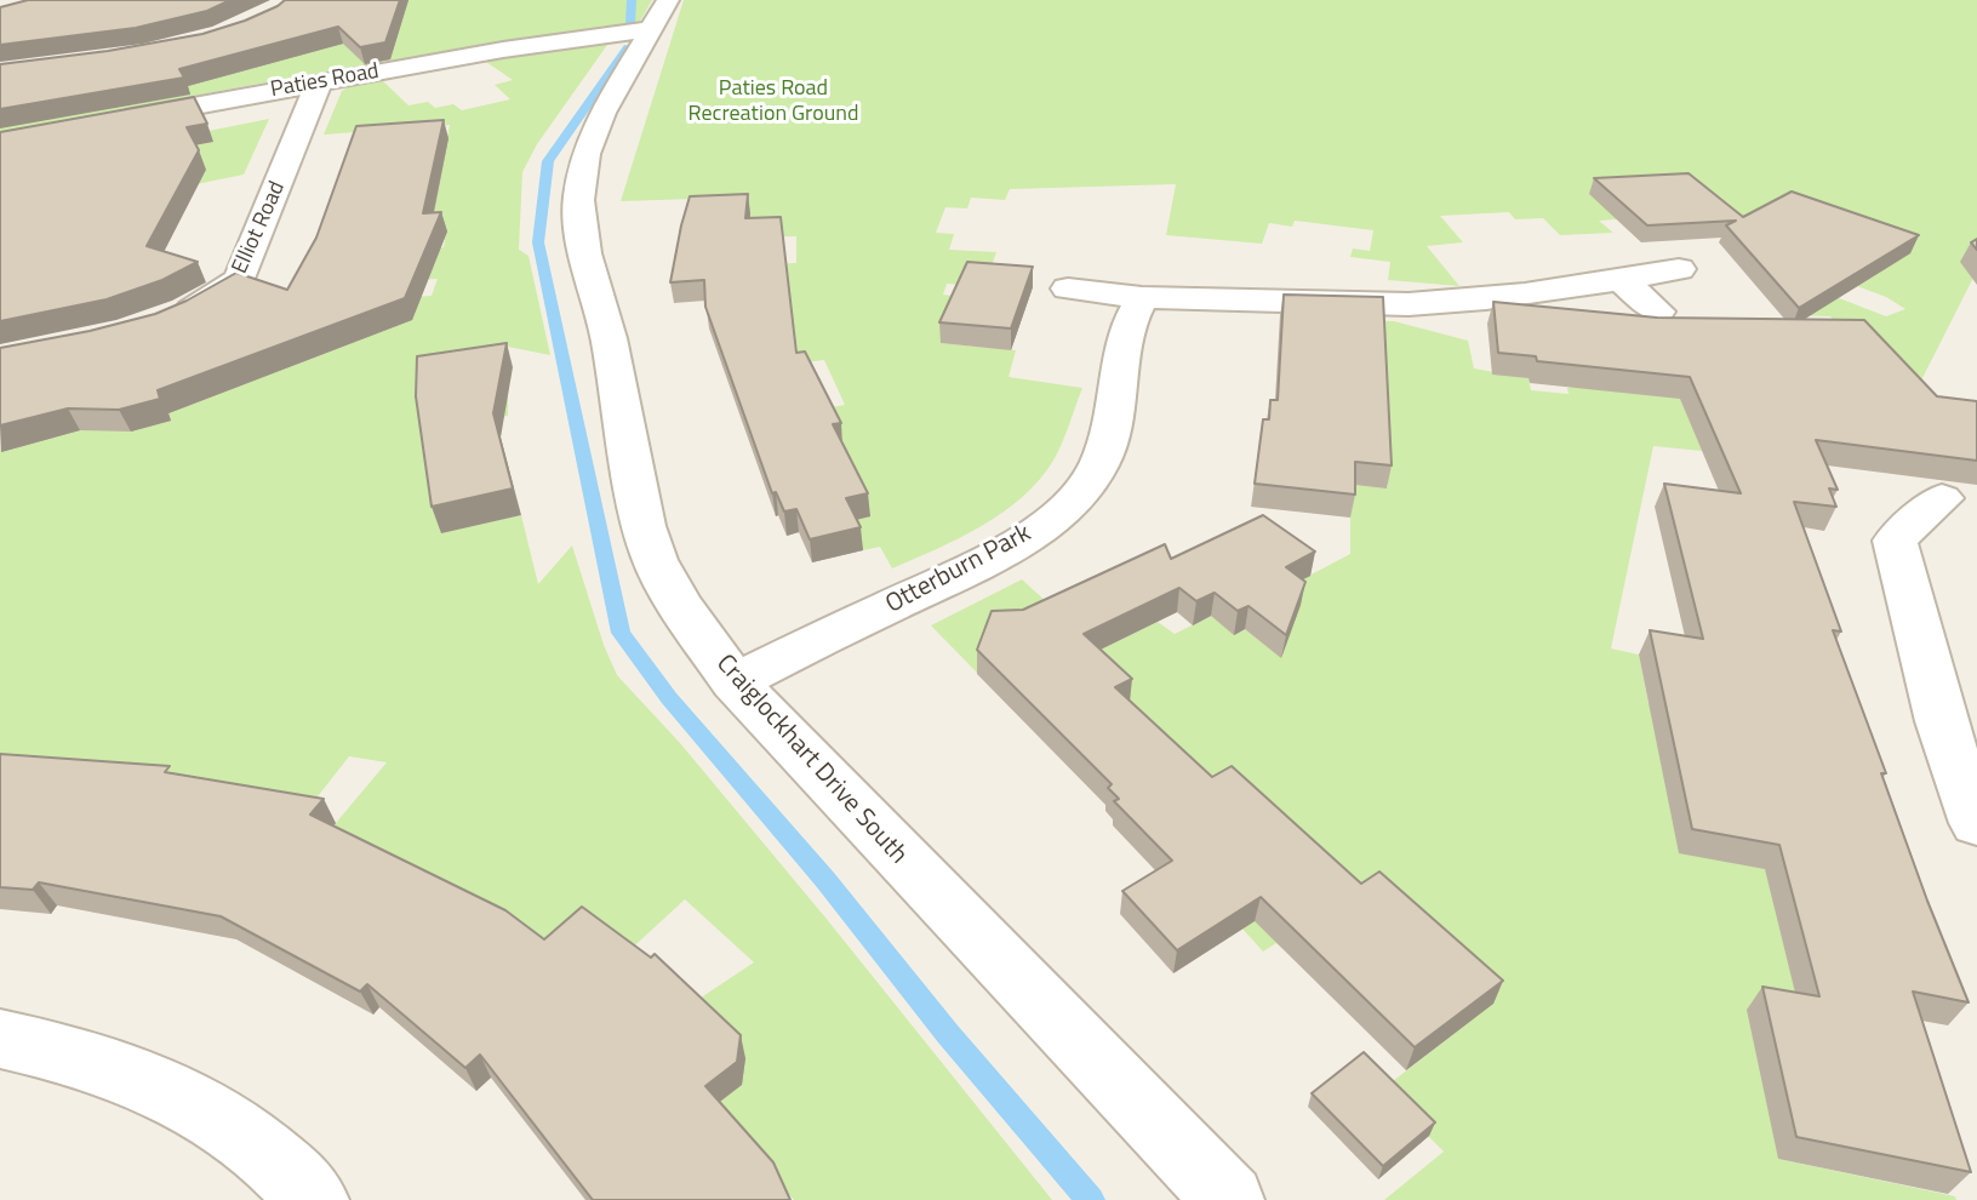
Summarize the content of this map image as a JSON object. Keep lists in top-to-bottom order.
{
  "streets": {
    "street": [
      "Paties Road",
      "Elliot Road",
      "Otterburn Park",
      "Craiglockhart Drive South"
    ]
  },
  "crossings": [
    ["Paties Road", "Elliot Road"],
    ["Paties Road", "Craiglockhart Drive South"],
    ["Otterburn Park", "Craiglockhart Drive South"]
  ],
  "parks": ["Paties Road Recreation Ground"]
}
